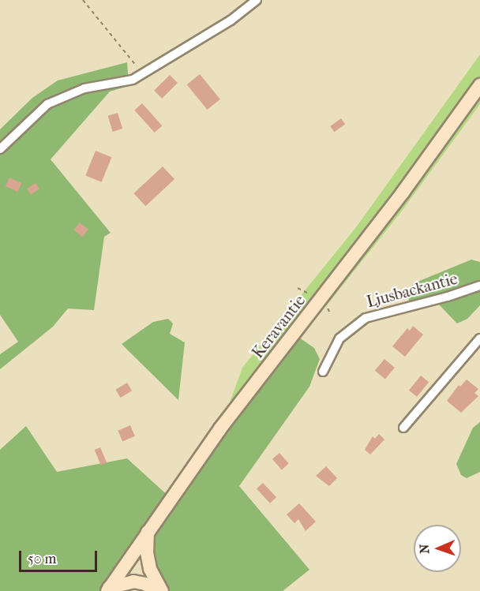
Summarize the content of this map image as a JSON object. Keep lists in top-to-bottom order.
{
  "streets": {
    "main road": ["Keravantie"],
    "street": ["Ljusbackantie"]
  },
  "scale_bar": "50 m",
  "north": "left"
}
